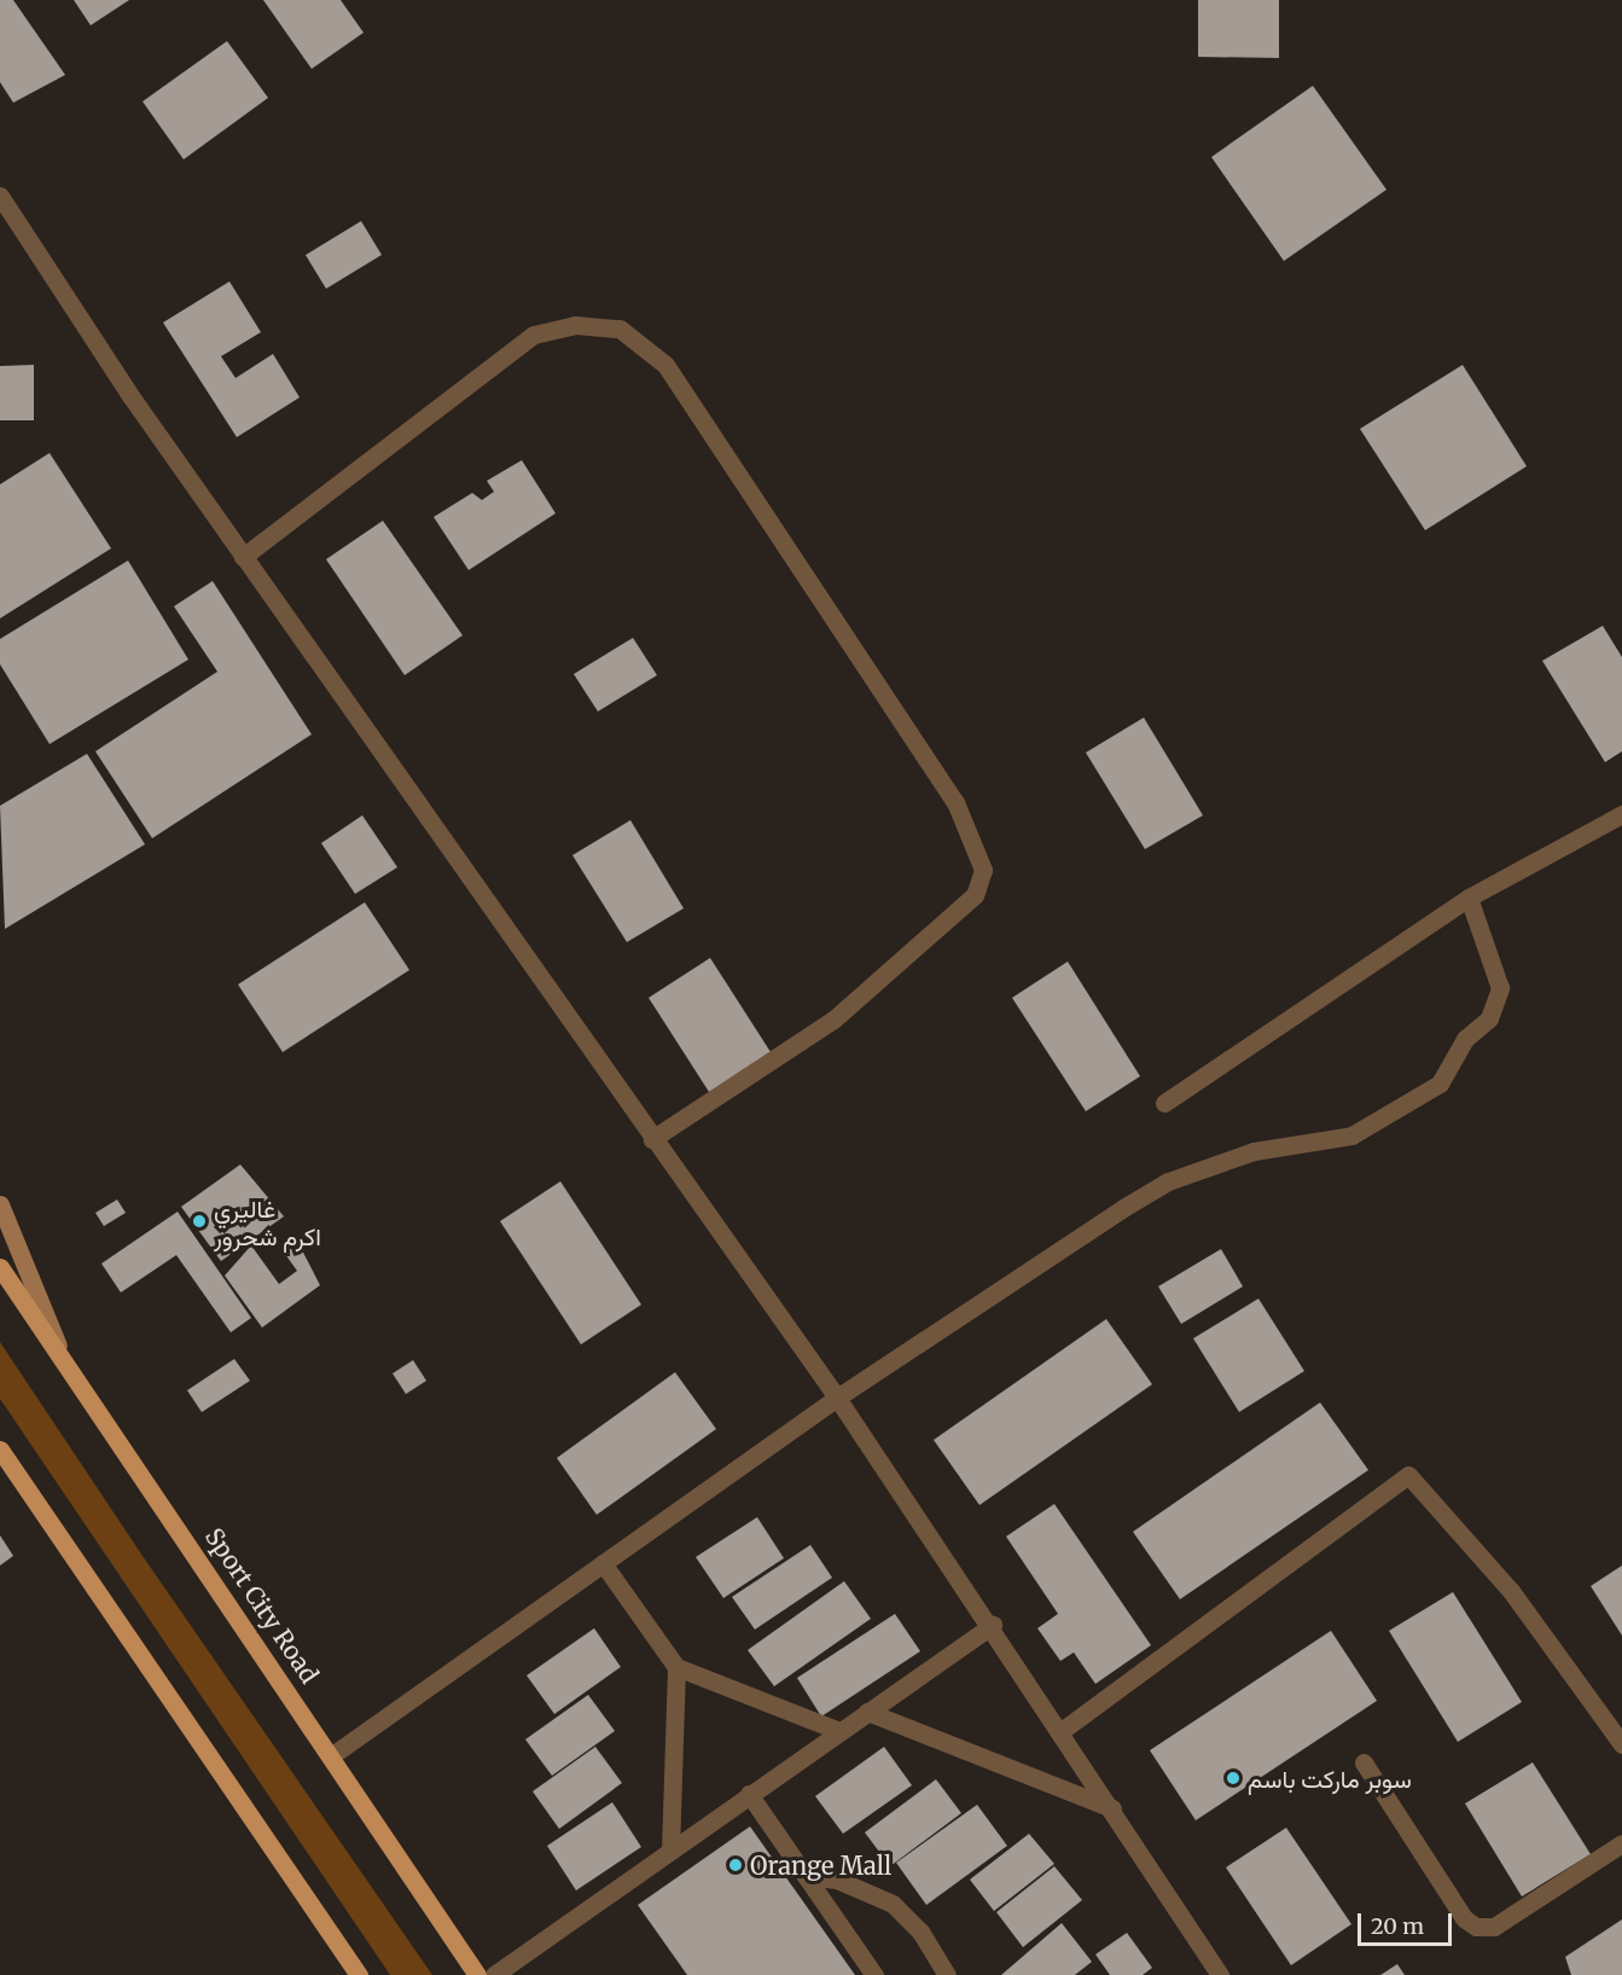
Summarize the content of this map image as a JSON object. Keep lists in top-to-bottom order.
{
  "streets": {
    "main road": ["Sport City Road"]
  },
  "places": ["غاليري اكرم شحرور", "سوبر ماركت باسم", "Orange Mall"],
  "scale_bar": "20 m"
}
